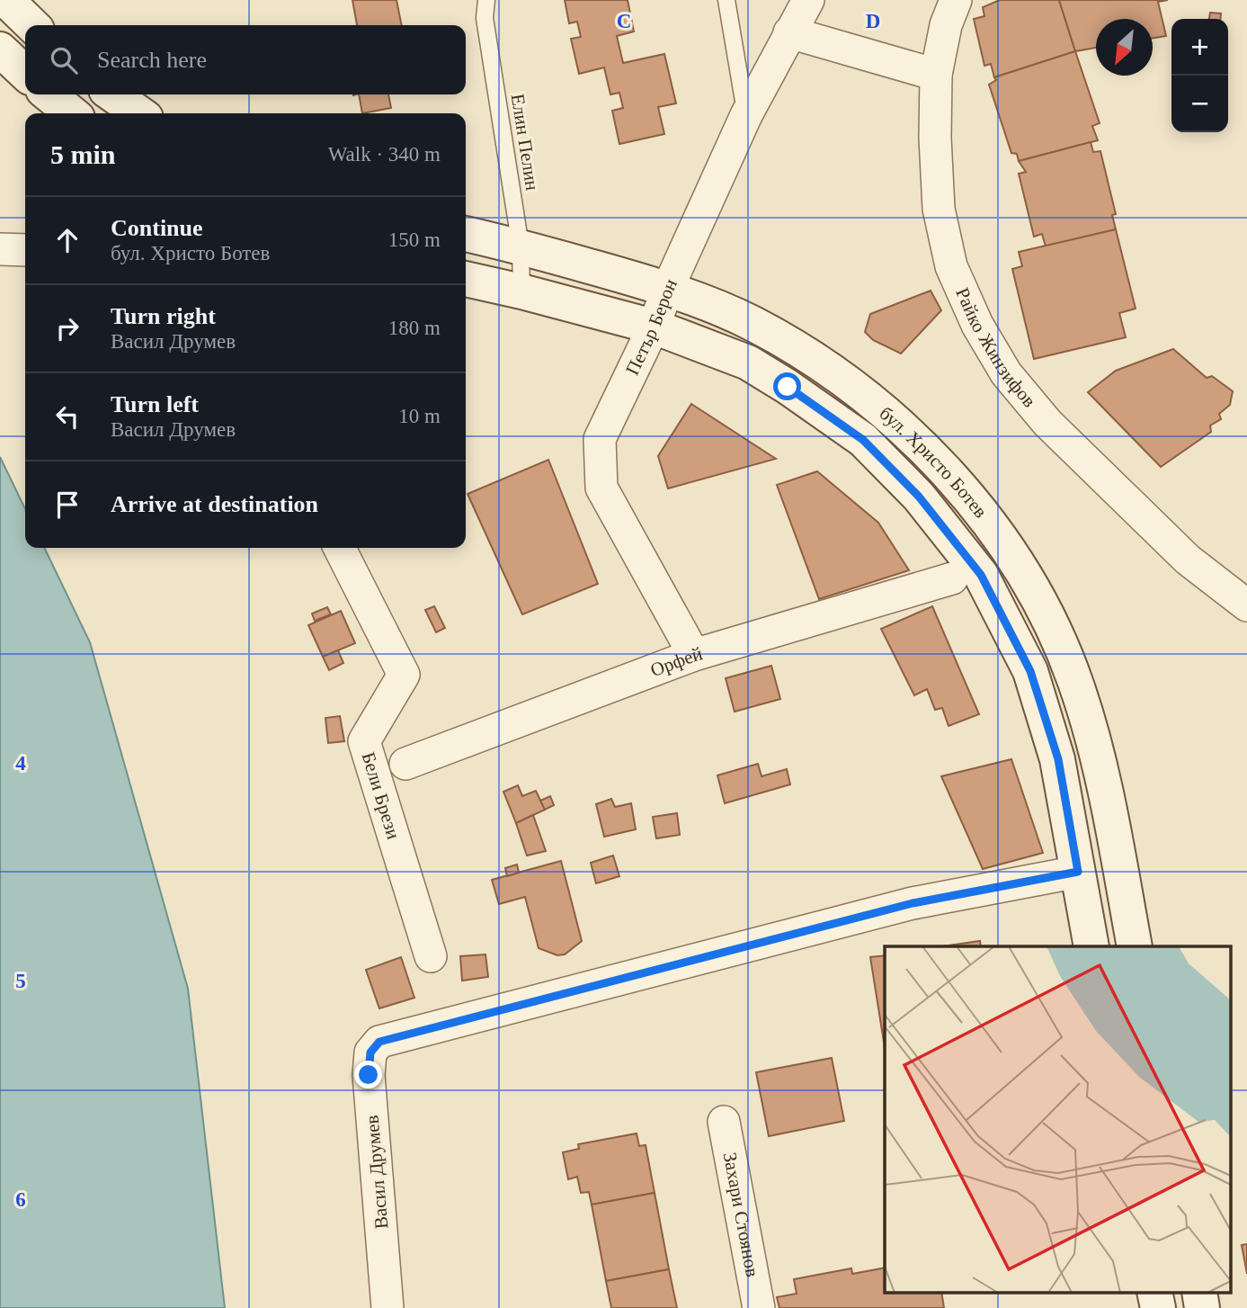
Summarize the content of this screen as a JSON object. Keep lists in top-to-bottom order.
{
  "streets": {
    "main road": ["бул. Христо Ботев"],
    "street": [
      "Петър Берон",
      "Райко Жинзифов",
      "Орфей",
      "Бели Брези",
      "Васил Друмев",
      "Захари Стоянов"
    ],
    "lane": ["Елин Пелин"]
  },
  "crossings": [
    ["Елин Пелин", "бул. Христо Ботев"],
    ["Петър Берон", "бул. Христо Ботев"],
    ["Петър Берон", "Орфей"],
    ["бул. Христо Ботев", "Васил Друмев"]
  ],
  "north": "bottom left",
  "page": {
    "map_buttons": ["+", "−"],
    "search": "Search here",
    "heading": ["5 min", "Walk · 340 m"],
    "list": [
      ["Continue", "бул. Христо Ботев", "150 m"],
      ["Turn right", "Васил Друмев", "180 m"],
      ["Turn left", "Васил Друмев", "10 m"],
      "Arrive at destination"
    ]
  },
  "grid": {
    "columns": ["C", "D"],
    "rows": ["4", "5", "6"]
  }
}
